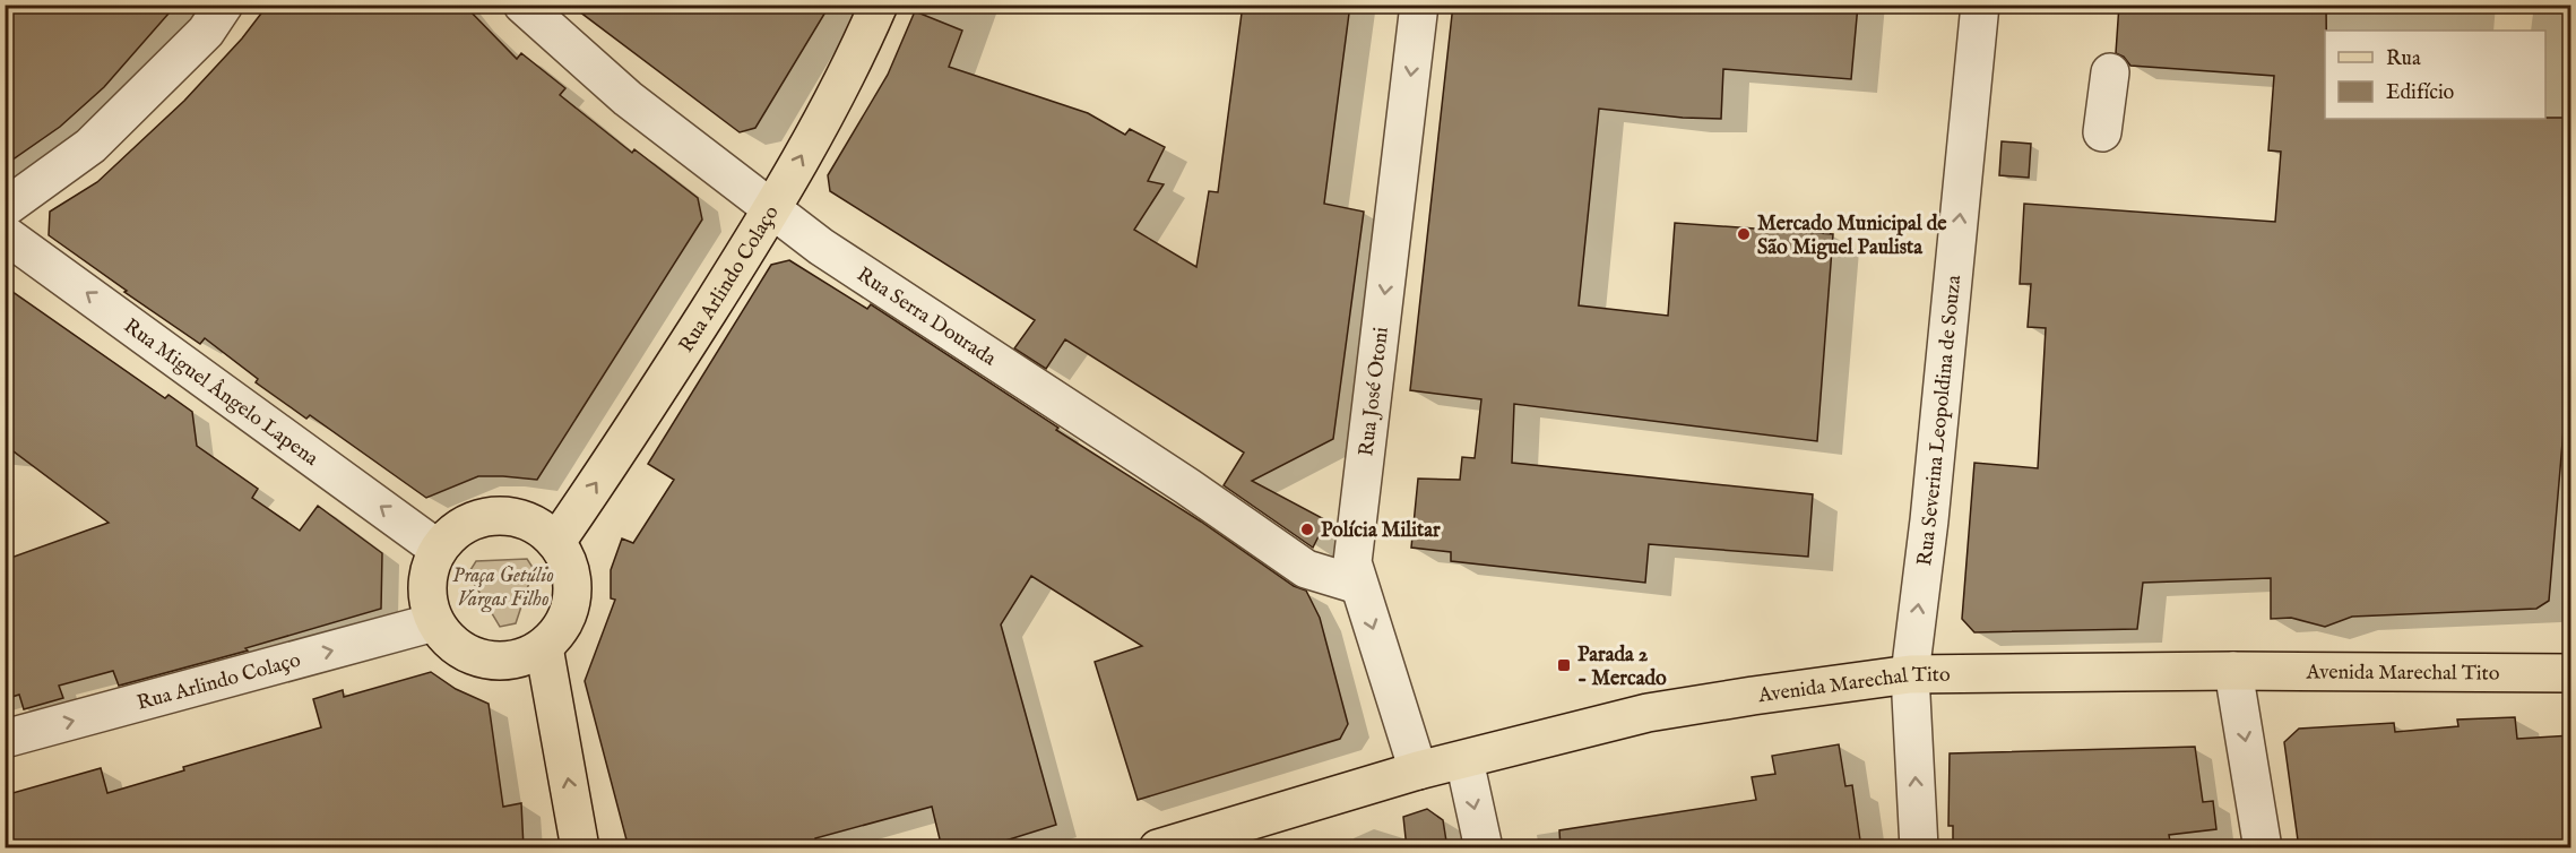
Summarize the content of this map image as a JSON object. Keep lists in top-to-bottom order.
{
  "streets": {
    "main road": ["Rua Arlindo Colaço", "Avenida Marechal Tito"],
    "street": [
      "Rua Serra Dourada",
      "Rua Miguel Ângelo Lapena",
      "Rua José Otoni",
      "Rua Severina Leopoldina de Souza"
    ]
  },
  "crossings": [
    ["Rua Arlindo Colaço", "Rua Serra Dourada"],
    ["Rua Arlindo Colaço", "Rua Miguel Ângelo Lapena"],
    ["Rua Serra Dourada", "Rua José Otoni"],
    ["Rua José Otoni", "Avenida Marechal Tito"],
    ["Rua Severina Leopoldina de Souza", "Avenida Marechal Tito"]
  ],
  "one_way": [
    "Rua Arlindo Colaço",
    "Rua Miguel Ângelo Lapena",
    "Rua José Otoni",
    "Rua Severina Leopoldina de Souza"
  ],
  "parks": ["Praça Getúlio Vargas Filho"],
  "places": {
    "other": ["Mercado Municipal de São Miguel Paulista", "Polícia Militar"],
    "transit": ["Parada 2 - Mercado"]
  },
  "legend": ["Rua", "Edifício"]
}
